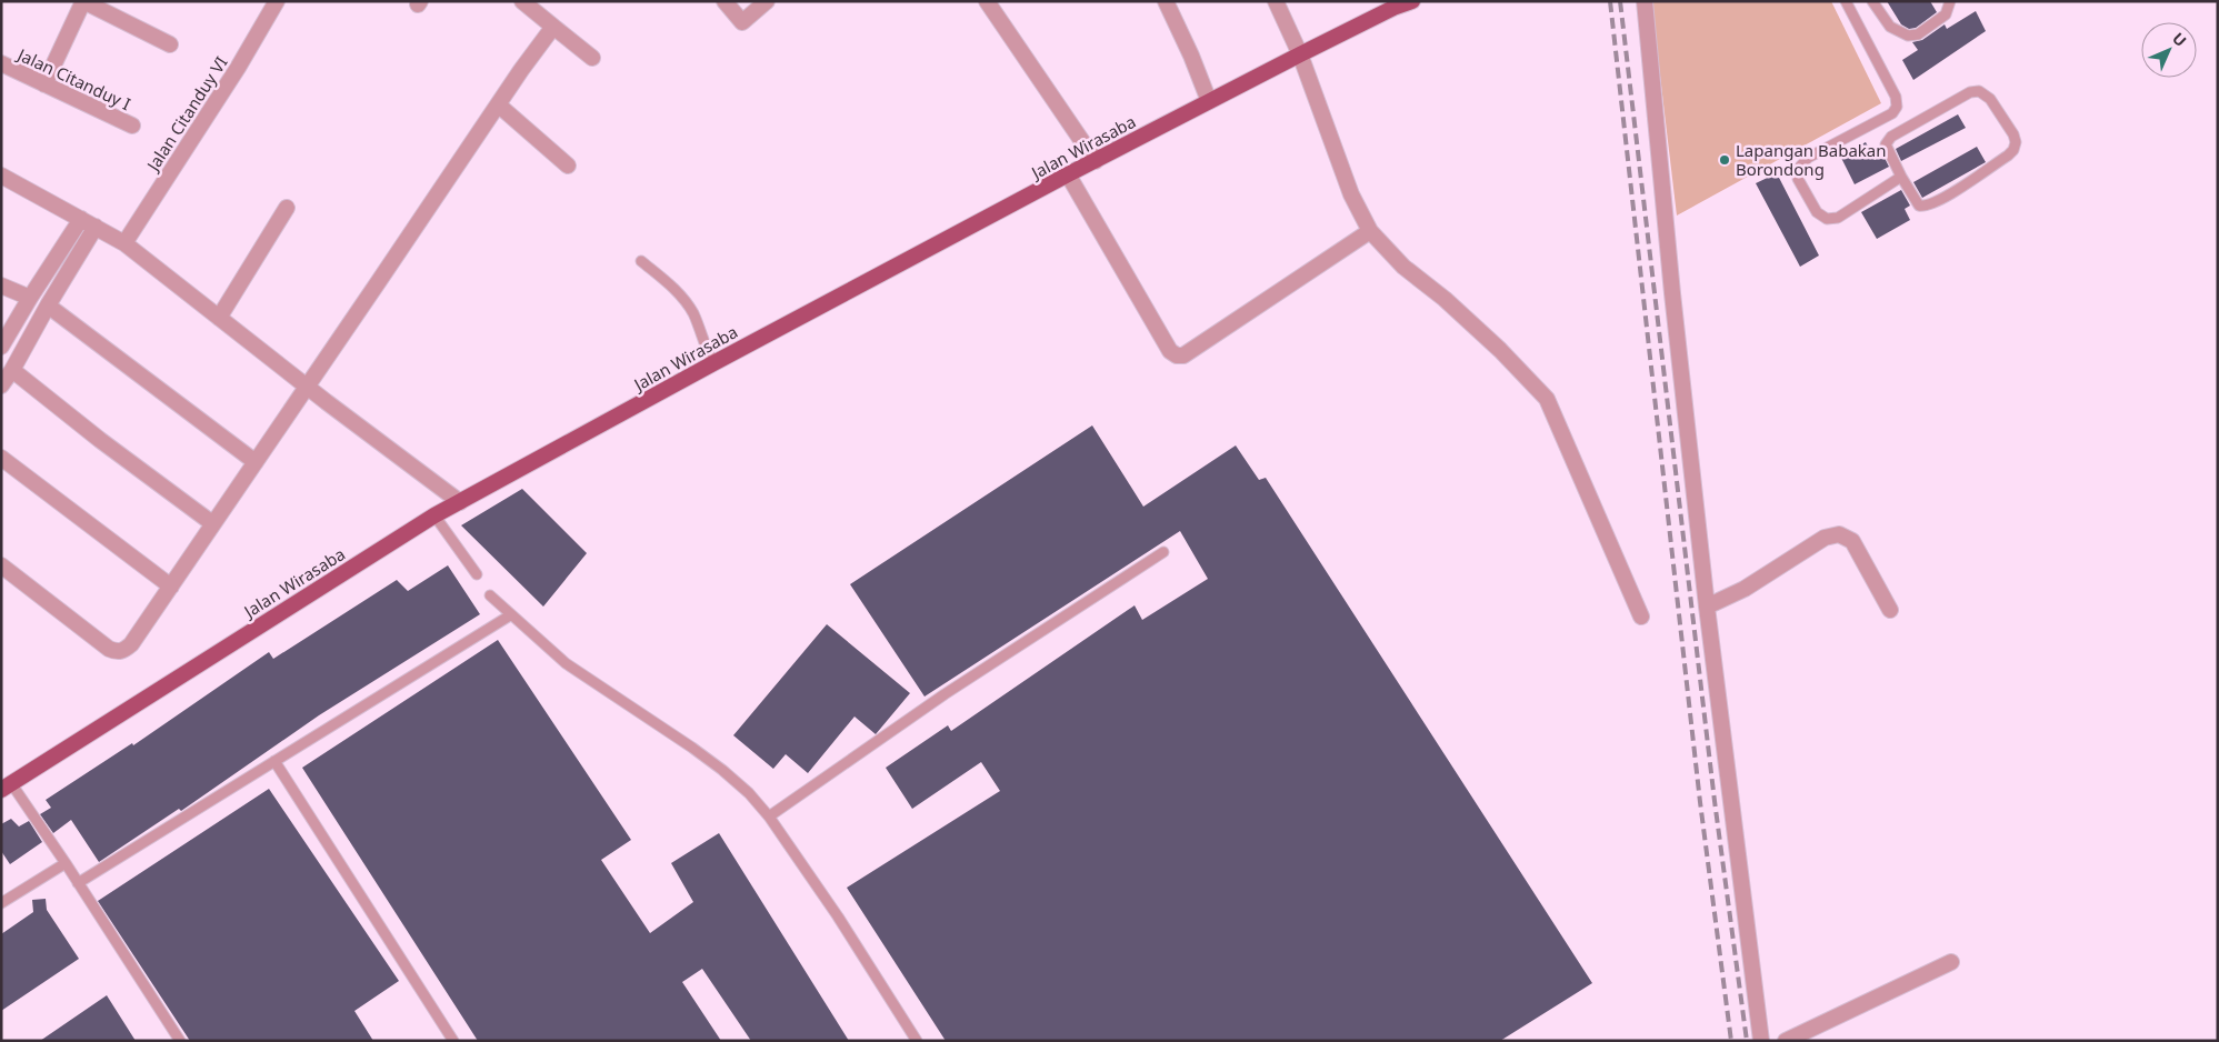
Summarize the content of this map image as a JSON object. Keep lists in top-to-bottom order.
{
  "streets": {
    "main road": ["Jalan Wirasaba"],
    "street": ["Jalan Citanduy I", "Jalan Citanduy VI"]
  },
  "places": ["Lapangan Babakan Borondong"],
  "north": "top right"
}
